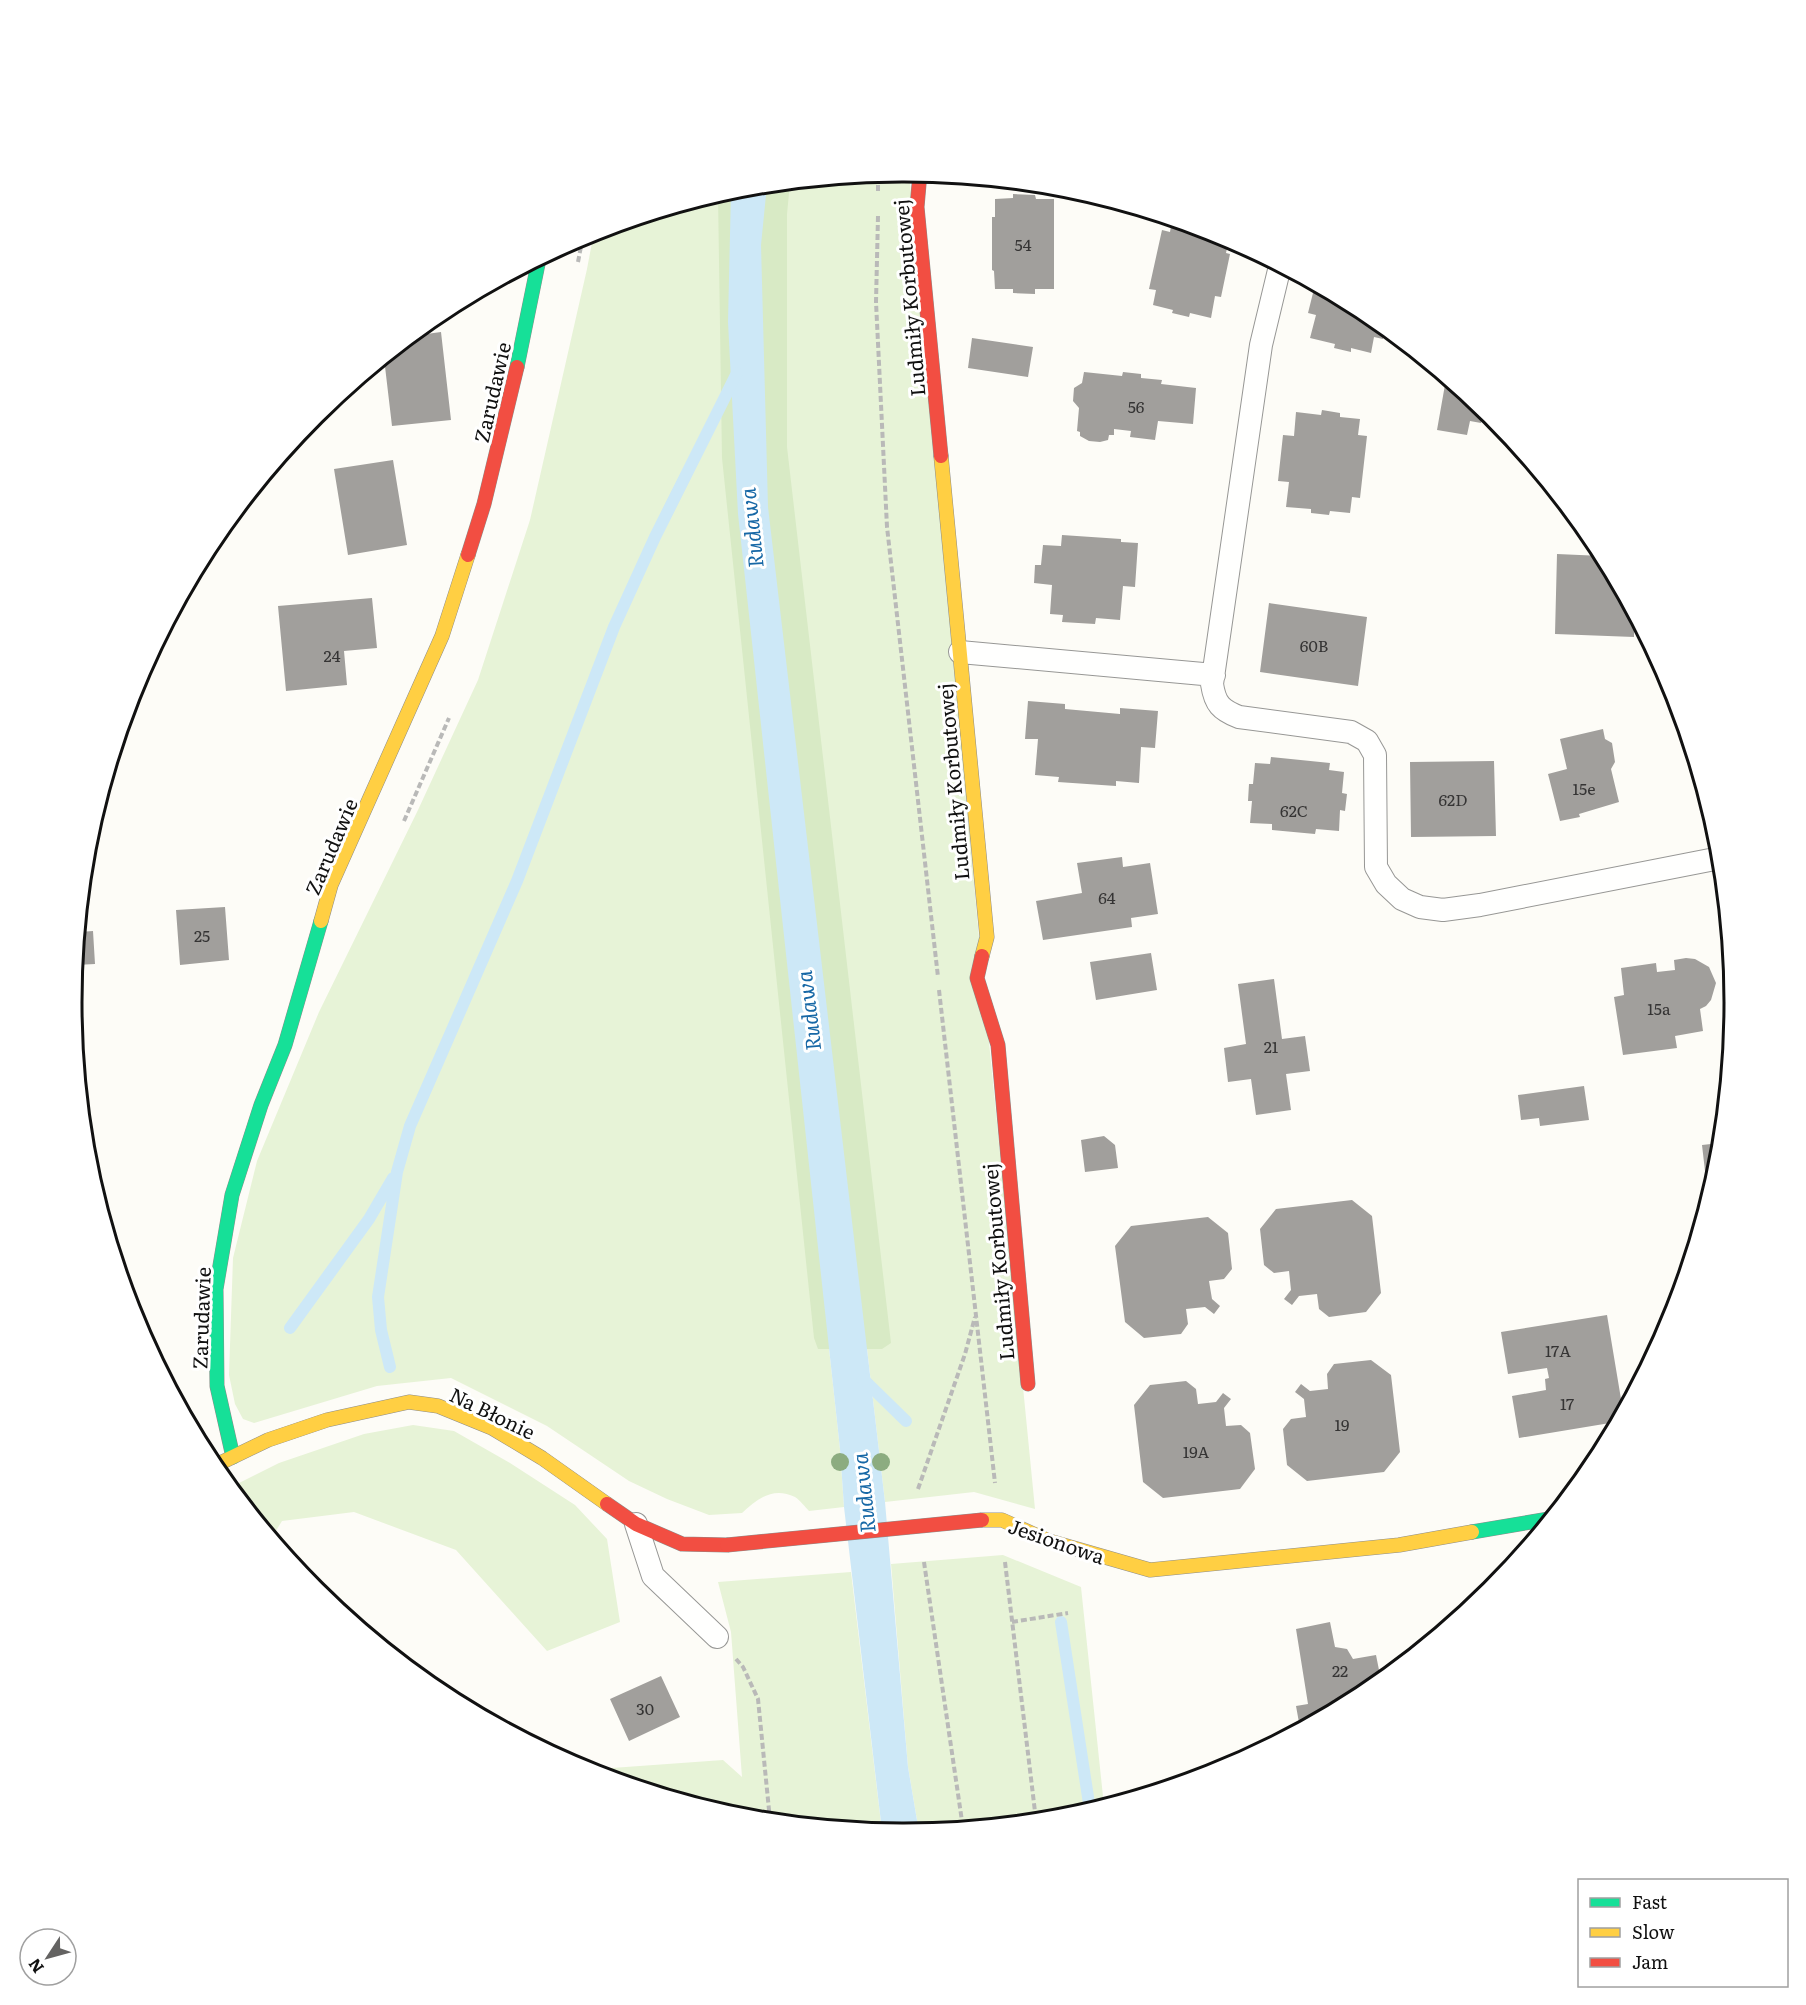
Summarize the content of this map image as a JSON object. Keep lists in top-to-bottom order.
{
  "streets": {
    "street": [
      "Ludmiły Korbutowej",
      "Zarudawie",
      "Na Błonie",
      "Jesionowa"
    ]
  },
  "crossings": [
    ["Zarudawie", "Na Błonie"],
    ["Na Błonie", "Jesionowa"]
  ],
  "water": ["Rudawa"],
  "house_numbers": [
    "54",
    "56",
    "60B",
    "24",
    "15e",
    "62D",
    "62C",
    "64",
    "25",
    "15a",
    "21",
    "17A",
    "17",
    "19",
    "19A",
    "22",
    "30"
  ],
  "legend": ["Fast", "Slow", "Jam"],
  "north": "bottom left"
}
